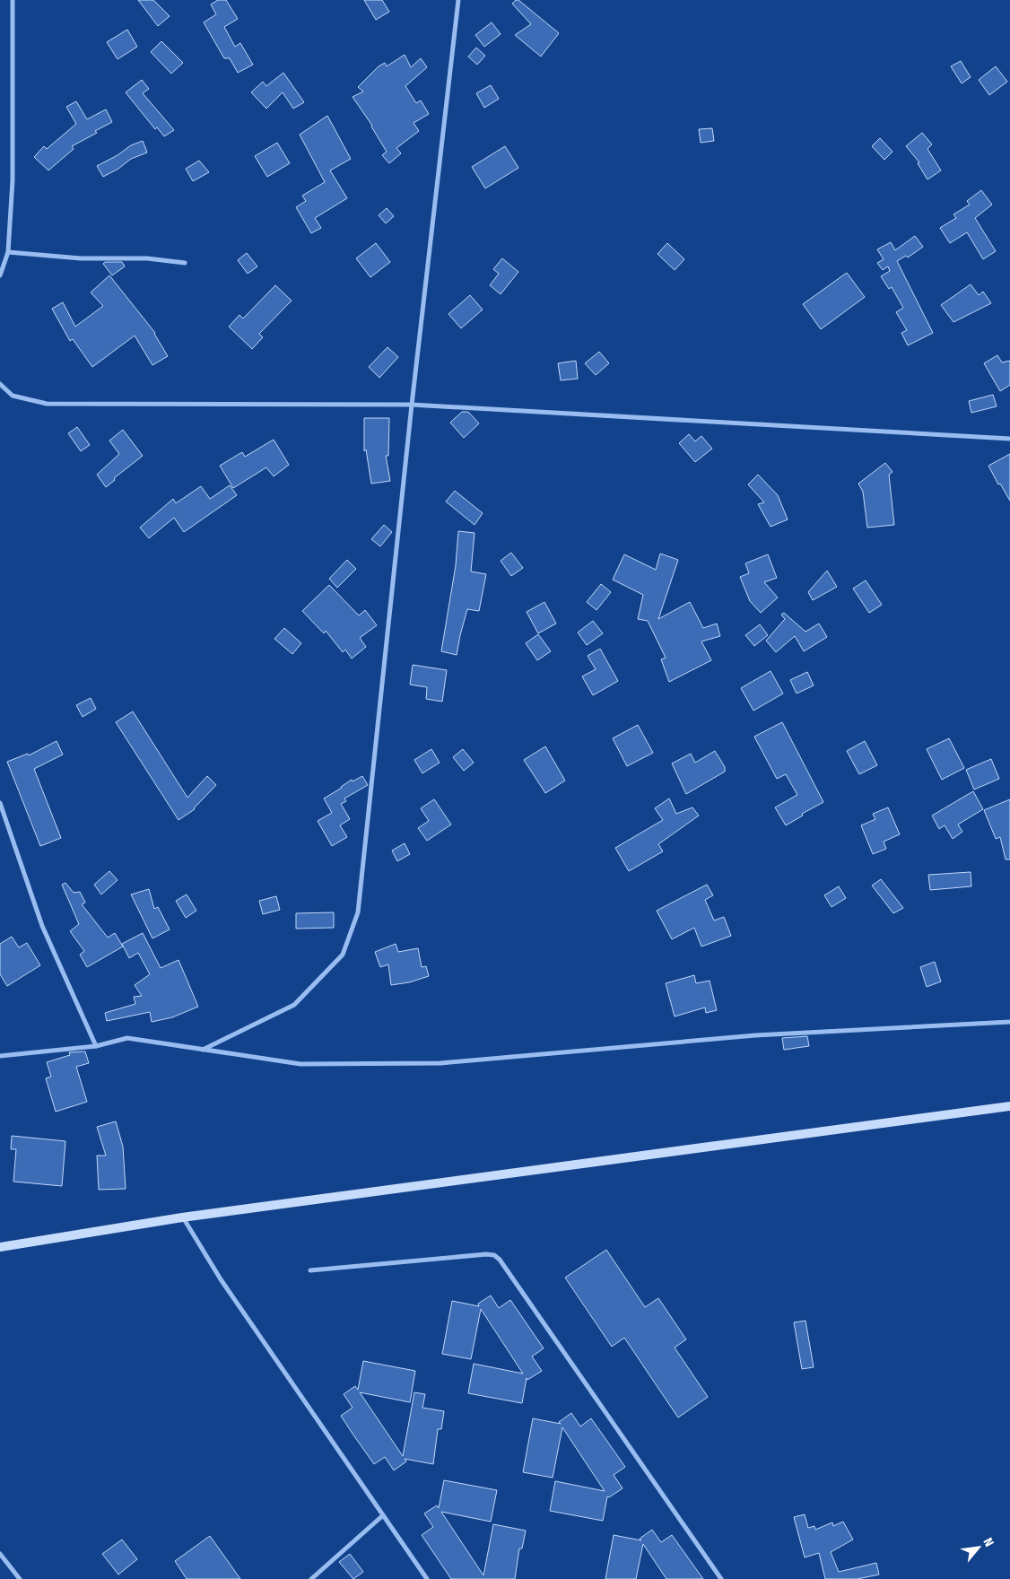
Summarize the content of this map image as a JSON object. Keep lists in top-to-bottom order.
{
  "north": "top right"
}
